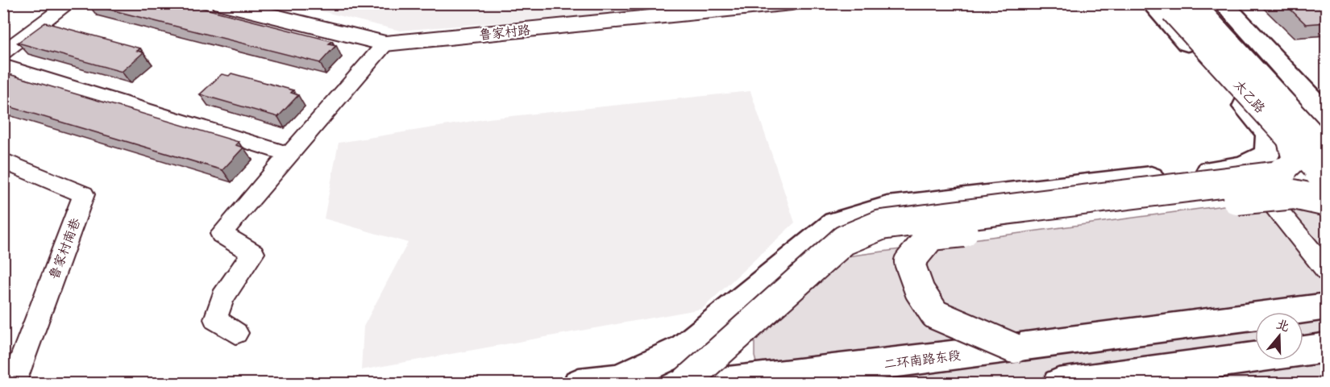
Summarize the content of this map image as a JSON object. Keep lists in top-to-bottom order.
{
  "streets": {
    "main road": ["太乙路", "二环南路东段"],
    "street": ["鲁家村路", "鲁家村南巷"]
  },
  "north": "top"
}
